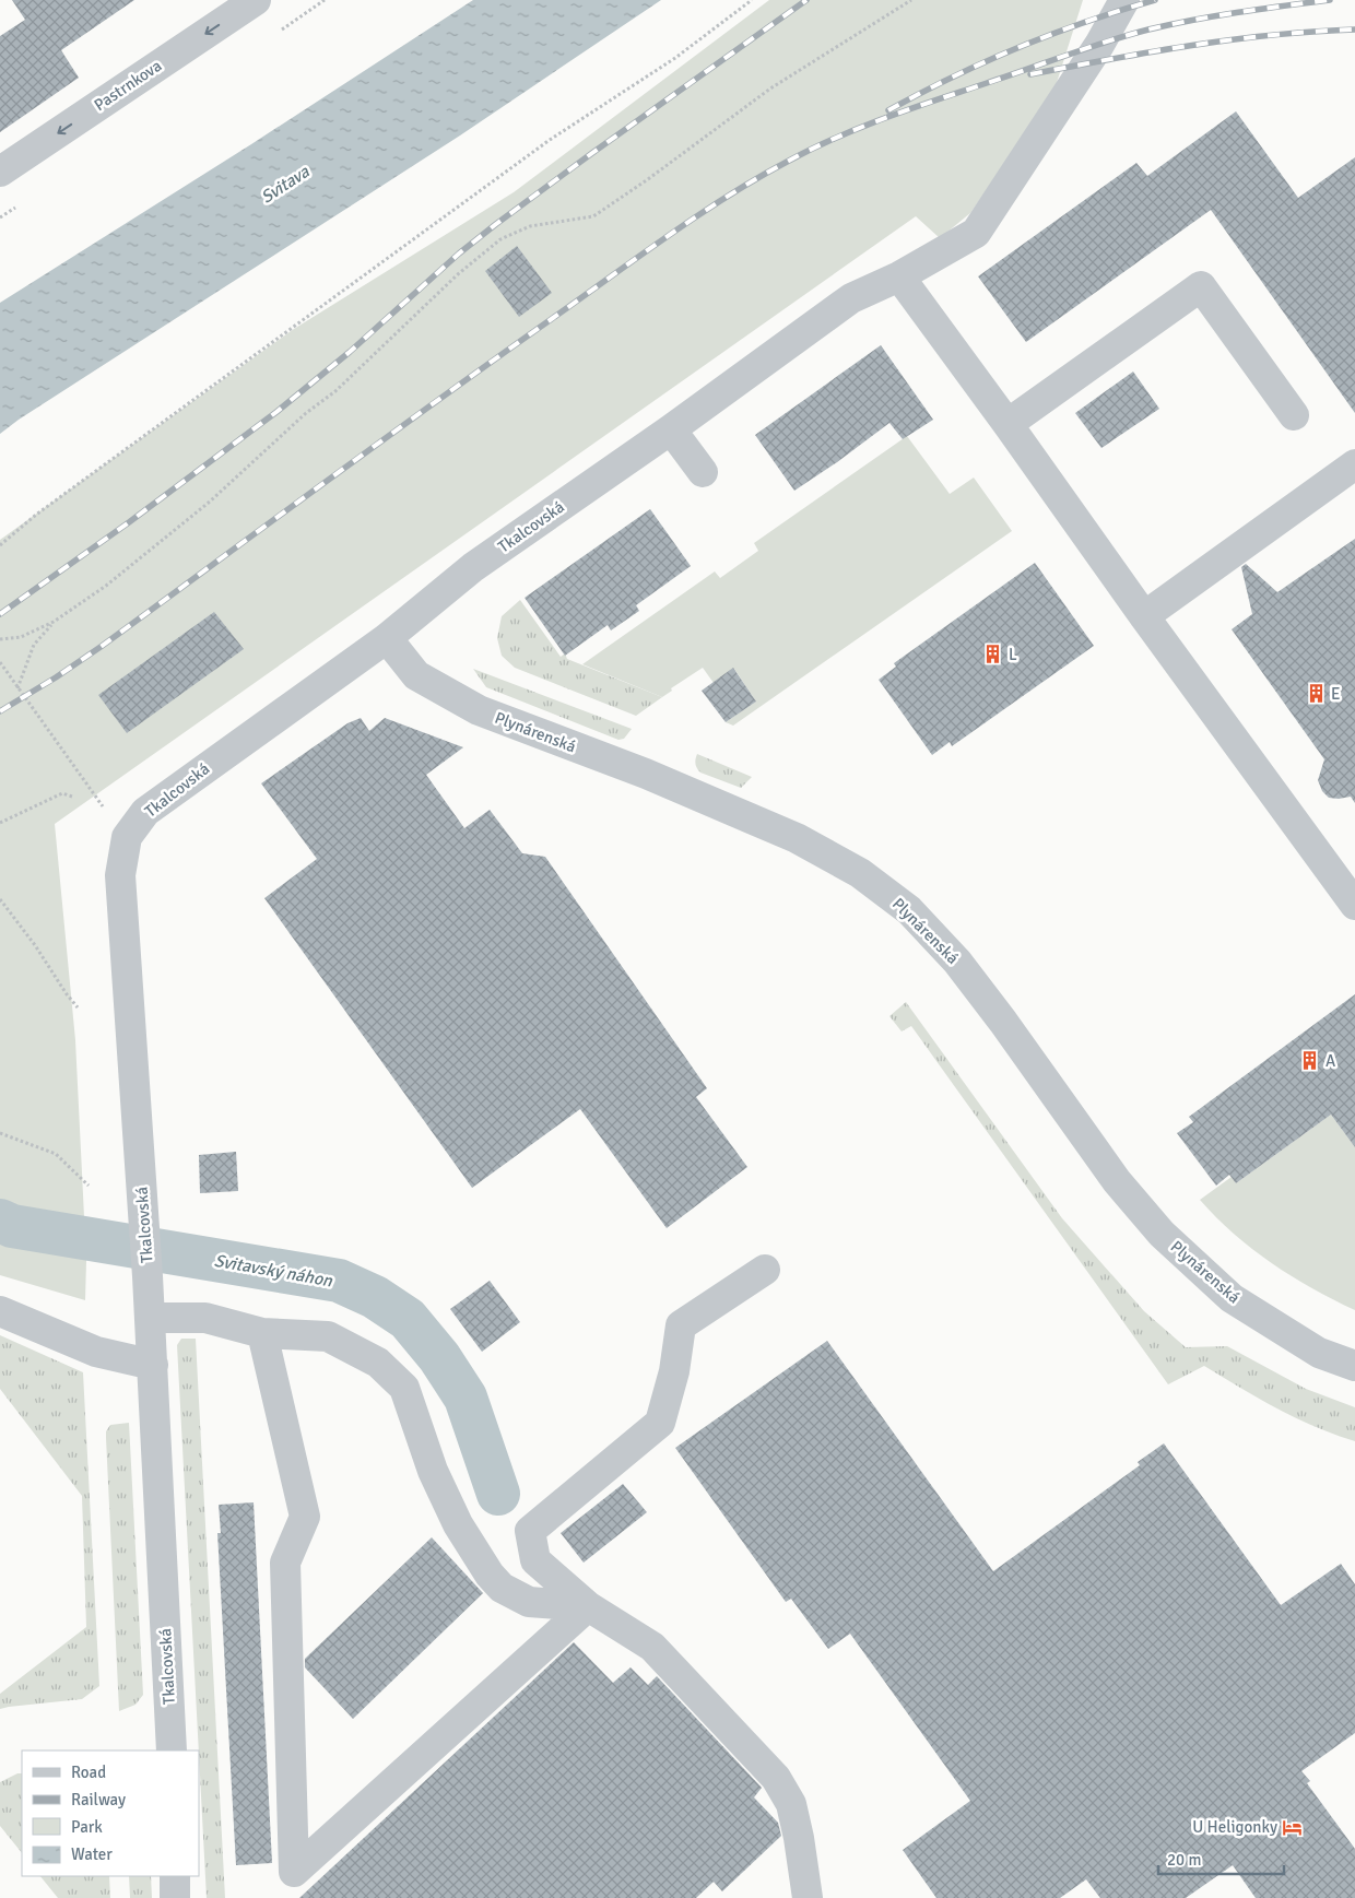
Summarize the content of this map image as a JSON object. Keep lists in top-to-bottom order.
{
  "streets": {
    "street": ["Pastrnkova", "Tkalcovská", "Plynárenská"]
  },
  "crossings": [
    ["Tkalcovská", "Plynárenská"]
  ],
  "one_way": ["Pastrnkova"],
  "water": ["Svitava", "Svitavský náhon"],
  "places": {
    "building": ["L", "E", "A"],
    "hotel": ["U Heligonky"]
  },
  "legend": [
    "Road",
    "Railway",
    "Park",
    "Water"
  ],
  "scale_bar": "20 m"
}
